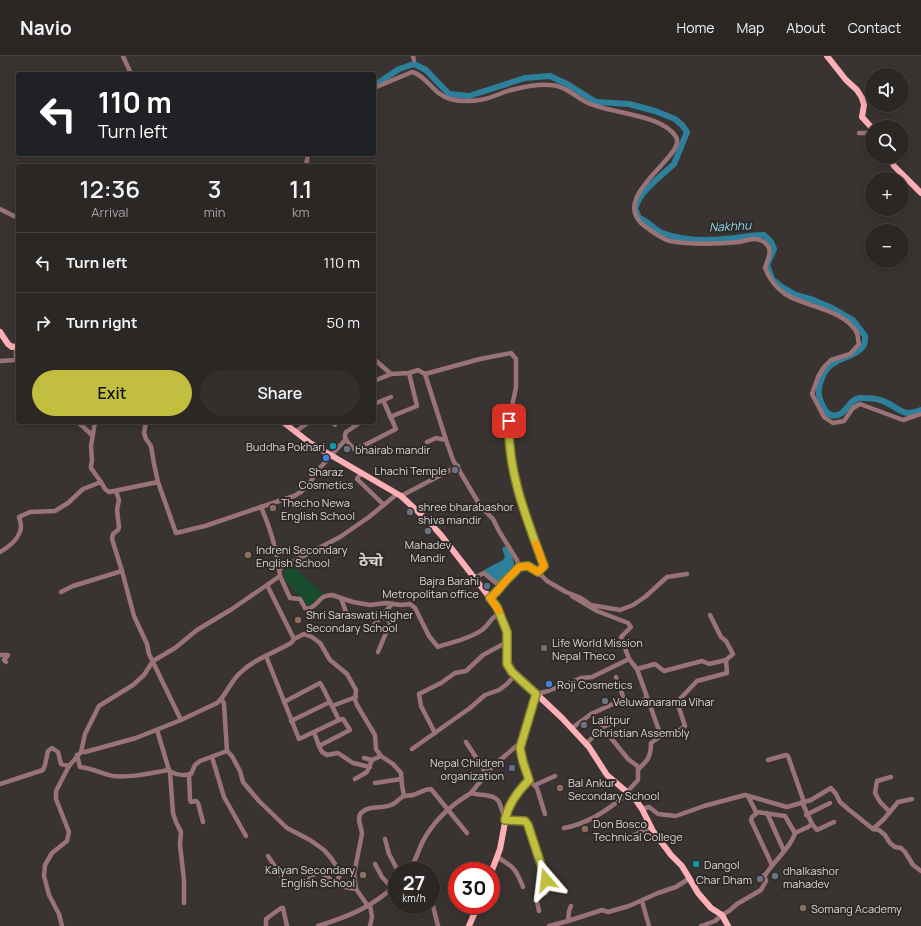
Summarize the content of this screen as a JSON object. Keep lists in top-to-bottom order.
{
  "districts": ["ठेचो"],
  "water": ["Nakhhu"],
  "places": [
    "Buddha Pokhari",
    "bhairab mandir",
    "Sharaz Cosmetics",
    "Lhachi Temple",
    "Thecho Newa English School",
    "shree bharabashor shiva mandir",
    "Mahadev Mandir",
    "Indreni Secondary English School",
    "Bajra Barahi Metropolitan office",
    "Shri Saraswati Higher Secondary School",
    "Life World Mission Nepal Theco",
    "Roji Cosmetics",
    "Veluwanarama Vihar",
    "Lalitpur Christian Assembly",
    "Nepal Children organization",
    "Bal Ankur Secondary School",
    "Don Bosco Technical College",
    "Dangol",
    "Kalyan Secondary English School",
    "dhalkashor mahadev",
    "Char Dham",
    "Somang Academy"
  ],
  "page": {
    "header": "Navio",
    "nav": [
      "Home",
      "Map",
      "About",
      "Contact"
    ],
    "map_buttons": ["+", "−"],
    "turn": ["110 m", "Turn left"],
    "eta": [
      "12:36",
      "Arrival",
      "3",
      "min",
      "1.1",
      "km"
    ],
    "list": [
      {
        "name": "Turn left",
        "value": "110 m"
      },
      {
        "name": "Turn right",
        "value": "50 m"
      }
    ],
    "buttons": ["Exit", "Share"],
    "speed": "27 km/h",
    "limit": "30"
  }
}
